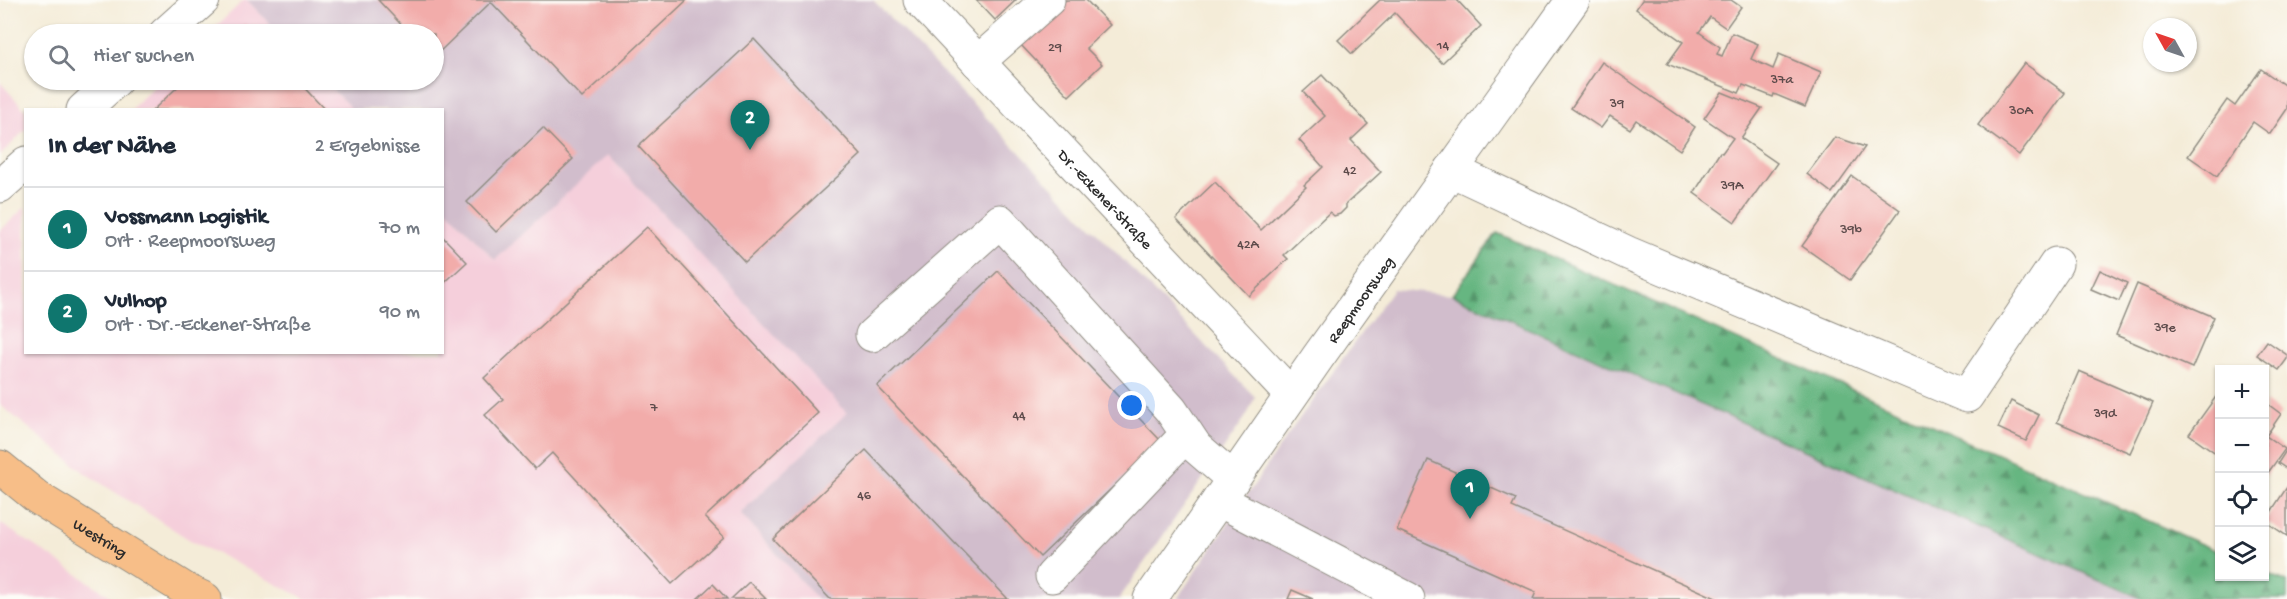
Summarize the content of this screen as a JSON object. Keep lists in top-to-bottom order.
{
  "streets": {
    "main road": ["Westring"],
    "street": ["Dr.-Eckener-Straße", "Reepmoorsweg"]
  },
  "crossings": [
    ["Dr.-Eckener-Straße", "Reepmoorsweg"]
  ],
  "house_numbers": [
    "14",
    "29",
    "37a",
    "39",
    "30A",
    "42",
    "39A",
    "39b",
    "42A",
    "39e",
    "7",
    "39d",
    "44",
    "46"
  ],
  "north": "top left",
  "page": {
    "search": "Hier suchen",
    "pins": ["2", "1"],
    "heading": ["In der Nähe", "2 Ergebnisse"],
    "list": [
      {
        "mark": "1",
        "name": "Vossmann Logistik",
        "note": "Ort · Reepmoorsweg",
        "value": "70 m"
      },
      {
        "mark": "2",
        "name": "Vulhop",
        "note": "Ort · Dr.-Eckener-Straße",
        "value": "90 m"
      }
    ],
    "map_buttons": ["+", "−"]
  }
}
